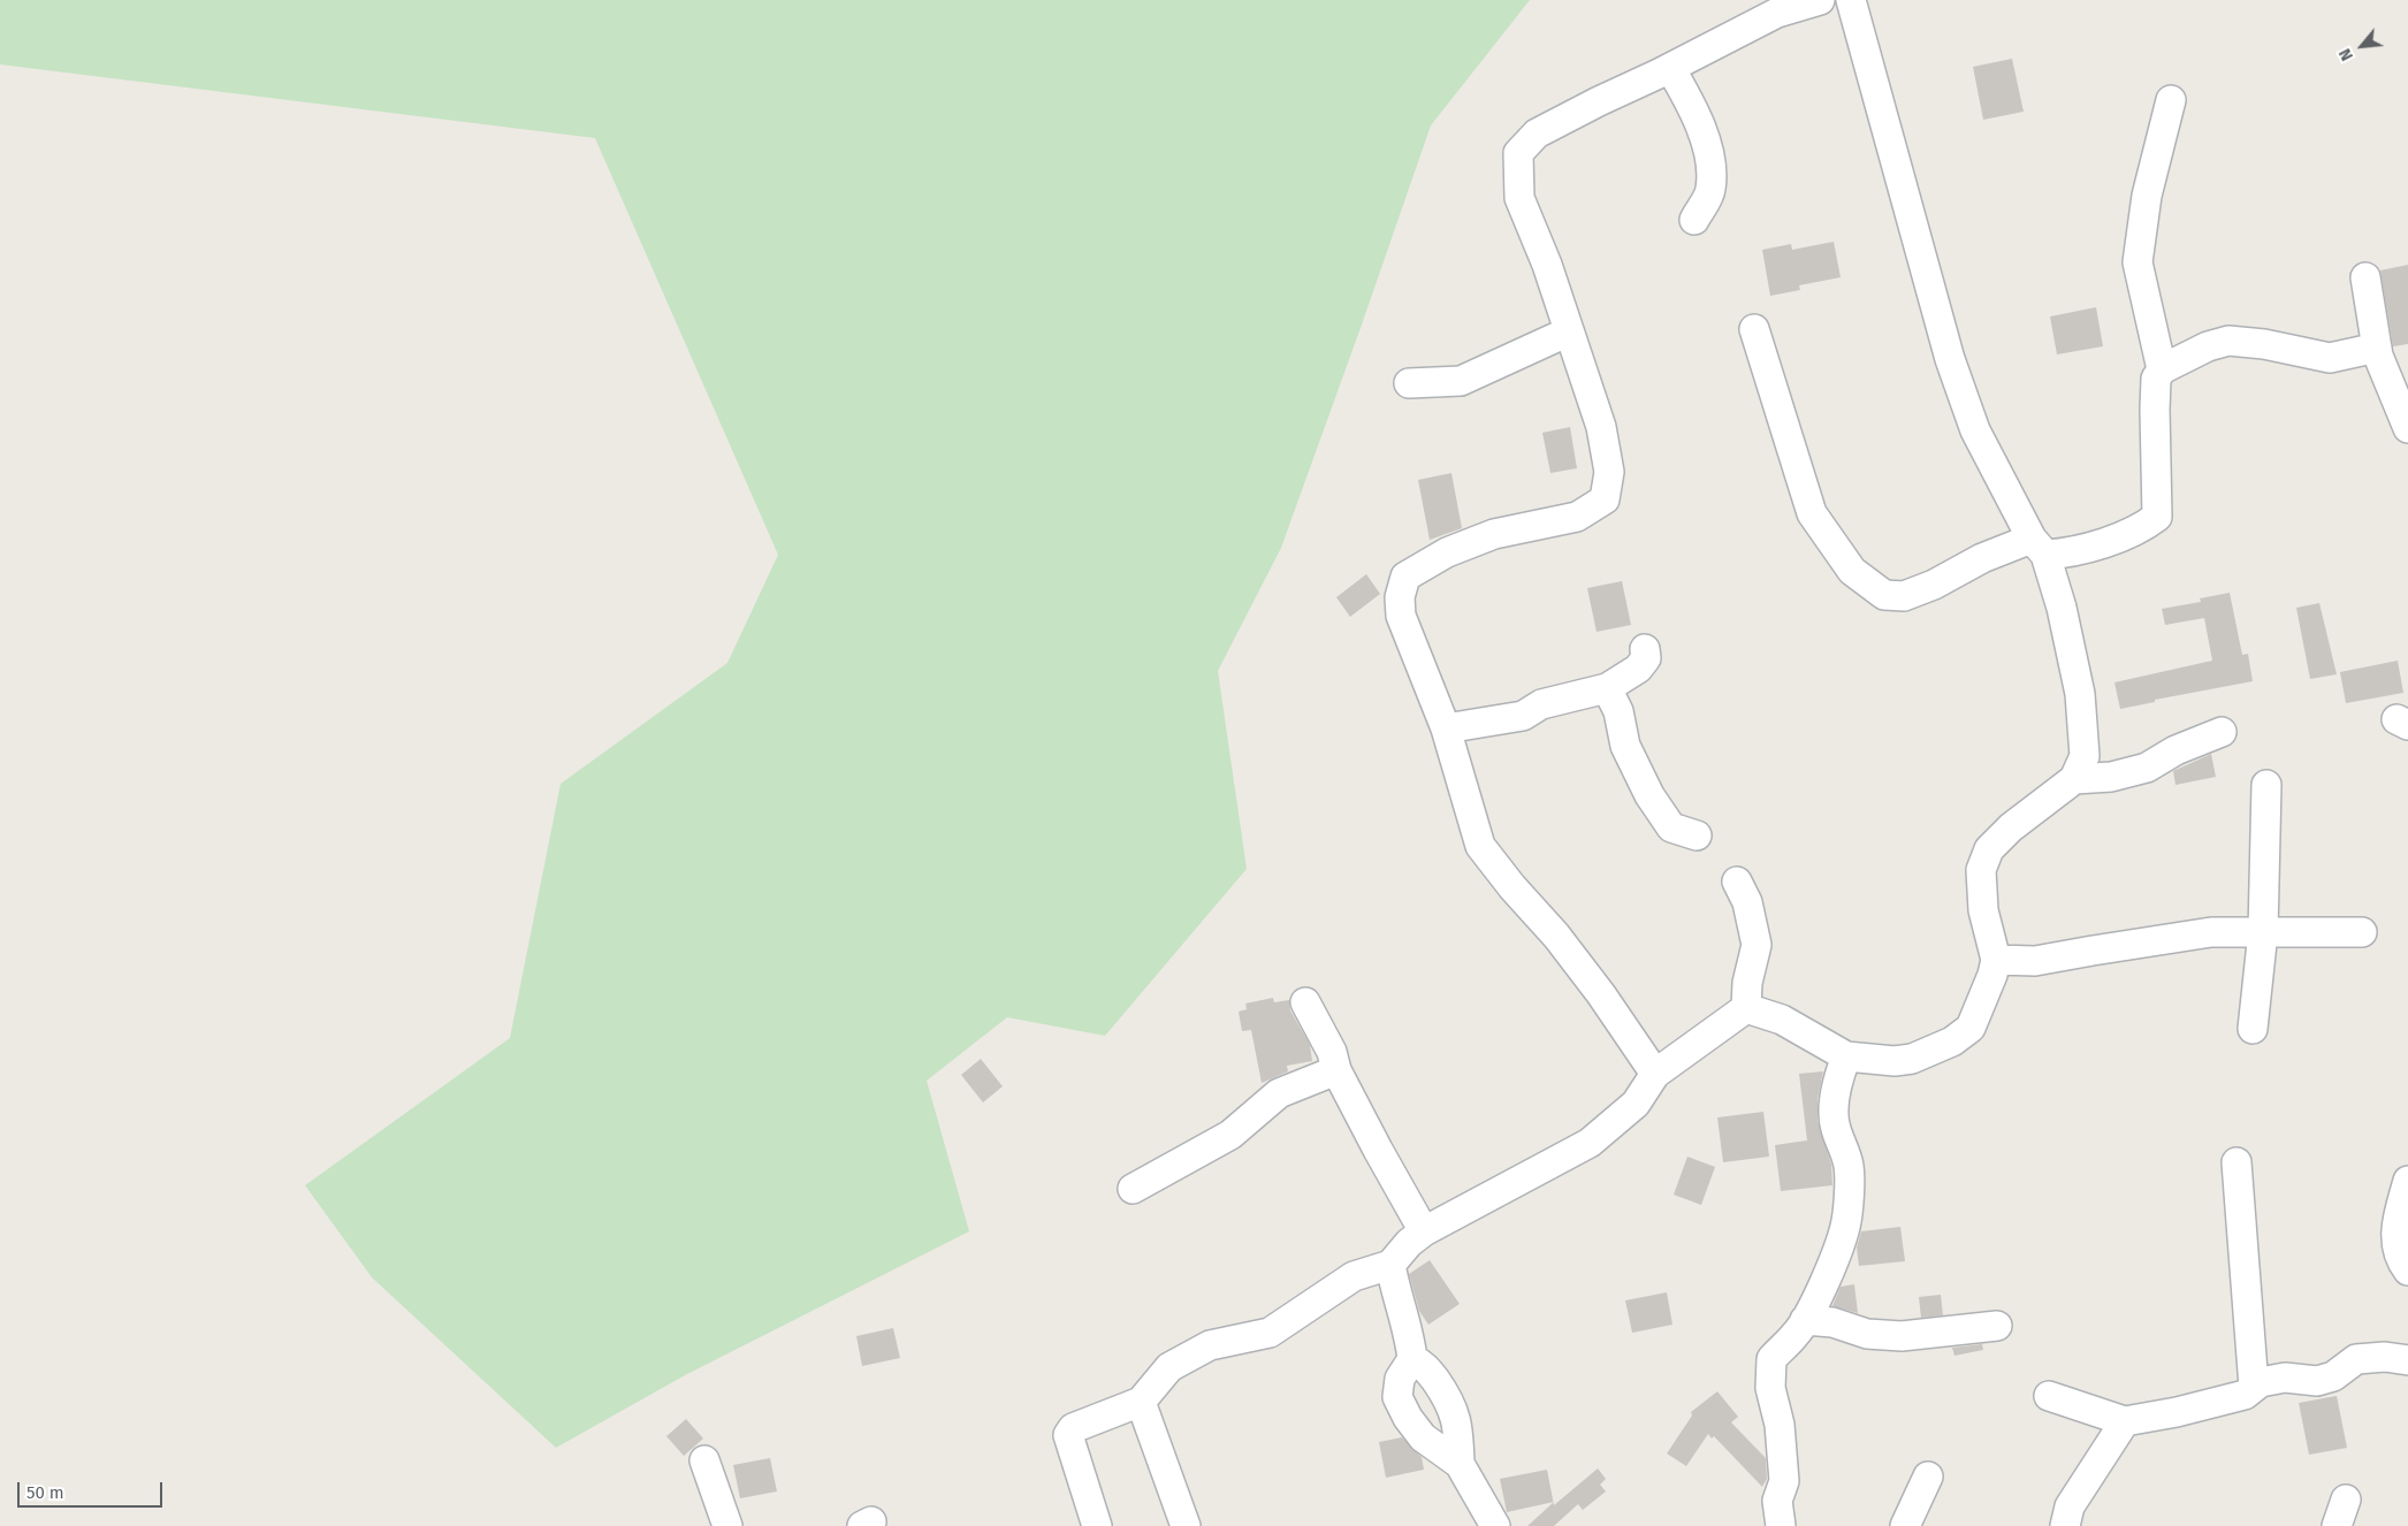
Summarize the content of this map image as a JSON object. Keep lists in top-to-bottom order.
{
  "scale_bar": "50 m",
  "north": "bottom left"
}
